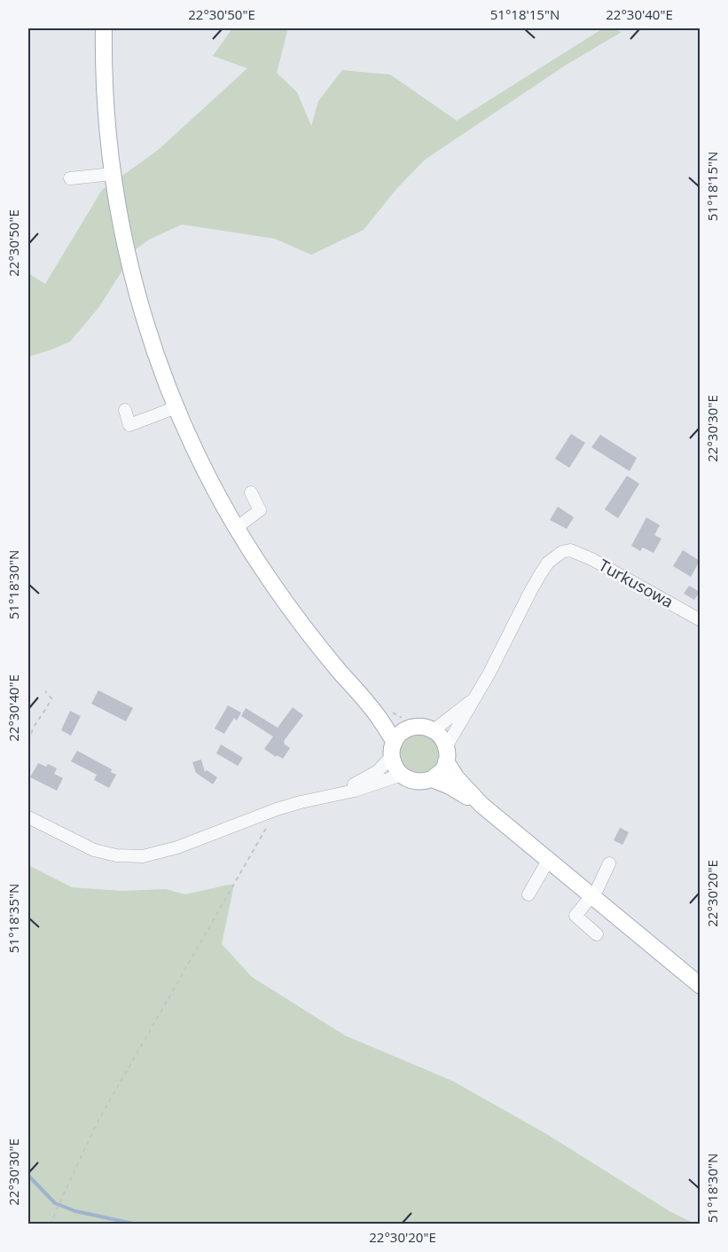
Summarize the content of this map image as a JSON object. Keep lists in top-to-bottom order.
{
  "streets": {
    "street": ["Turkusowa"]
  },
  "coordinates": [
    "22°30'50\"E",
    "51°18'15\"N",
    "22°30'40\"E",
    "22°30'30\"E",
    "51°18'30\"N",
    "22°30'20\"E",
    "51°18'35\"N"
  ]
}
